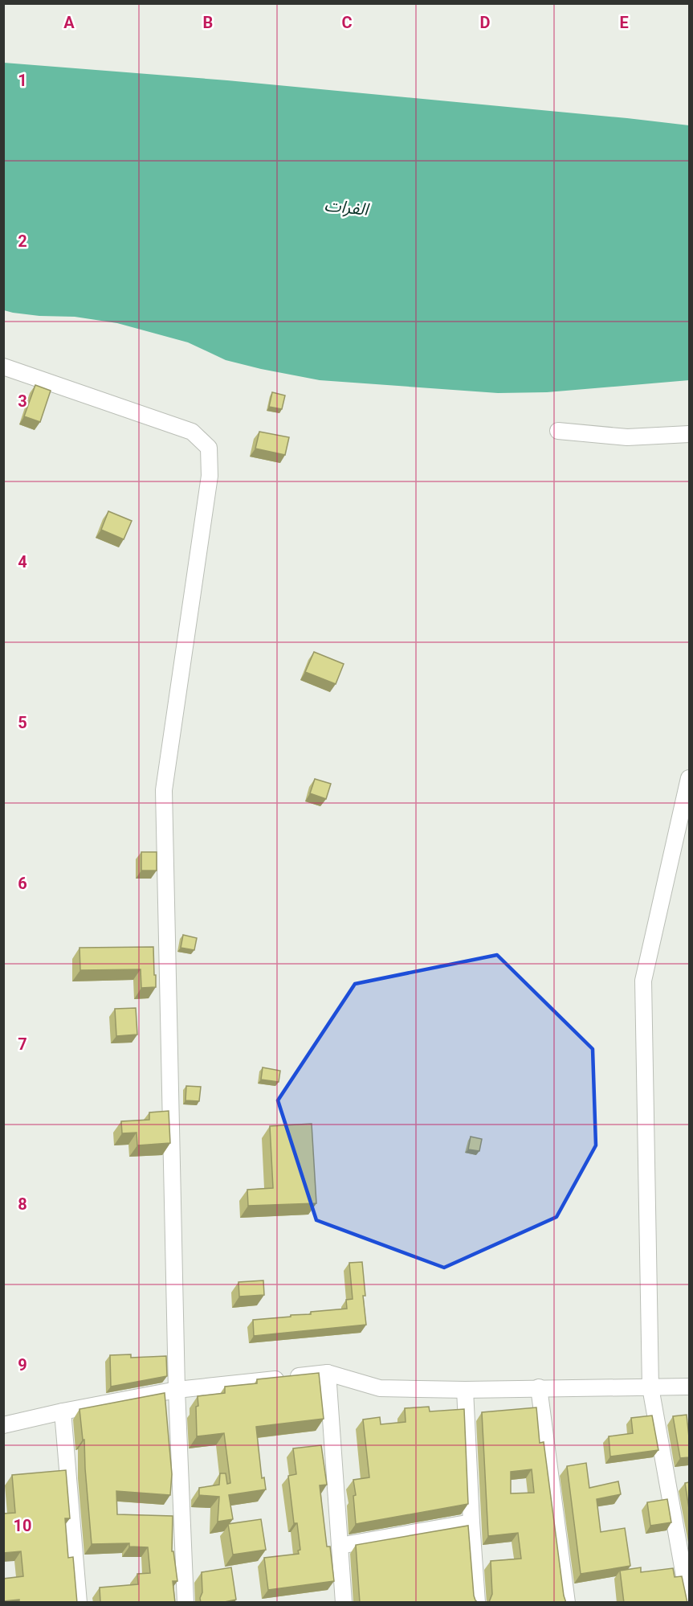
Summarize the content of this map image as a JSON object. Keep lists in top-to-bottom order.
{
  "water": ["الفرات"],
  "grid": {
    "columns": [
      "A",
      "B",
      "C",
      "D",
      "E"
    ],
    "rows": [
      "1",
      "2",
      "3",
      "4",
      "5",
      "6",
      "7",
      "8",
      "9",
      "10"
    ]
  }
}
